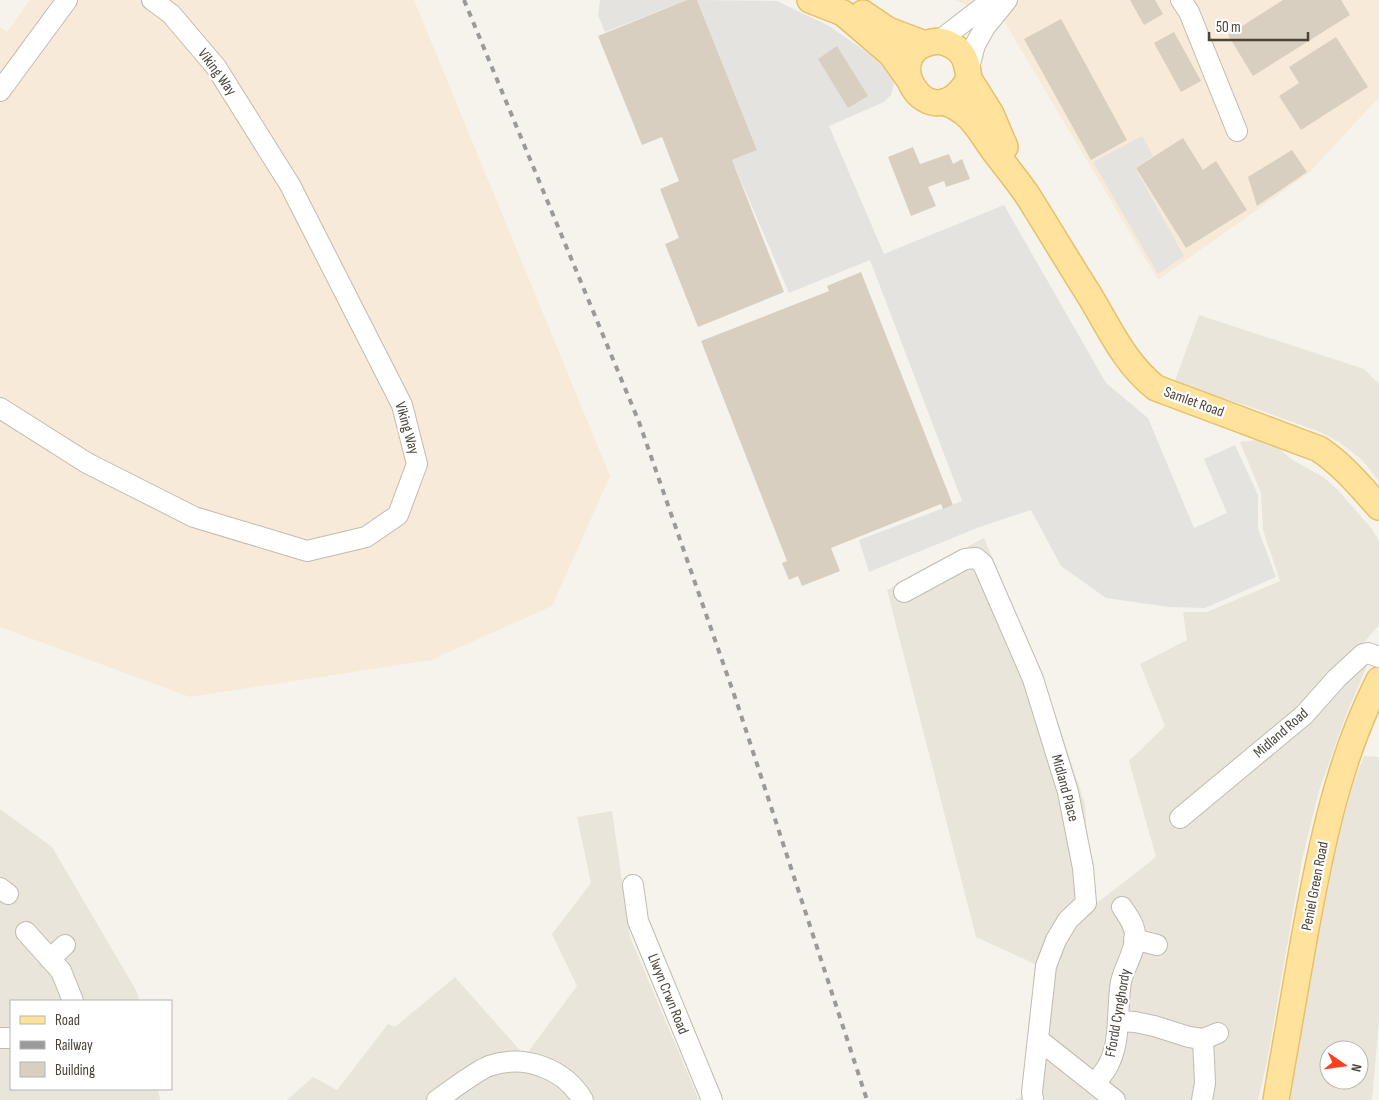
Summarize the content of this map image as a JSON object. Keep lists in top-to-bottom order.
{
  "streets": {
    "main road": ["Samlet Road", "Peniel Green Road"],
    "street": [
      "Viking Way",
      "Midland Road",
      "Midland Place",
      "Llwyn Crwn Road",
      "Ffordd Cynghordy"
    ]
  },
  "legend": ["Road", "Railway", "Building"],
  "scale_bar": "50 m",
  "north": "right"
}
